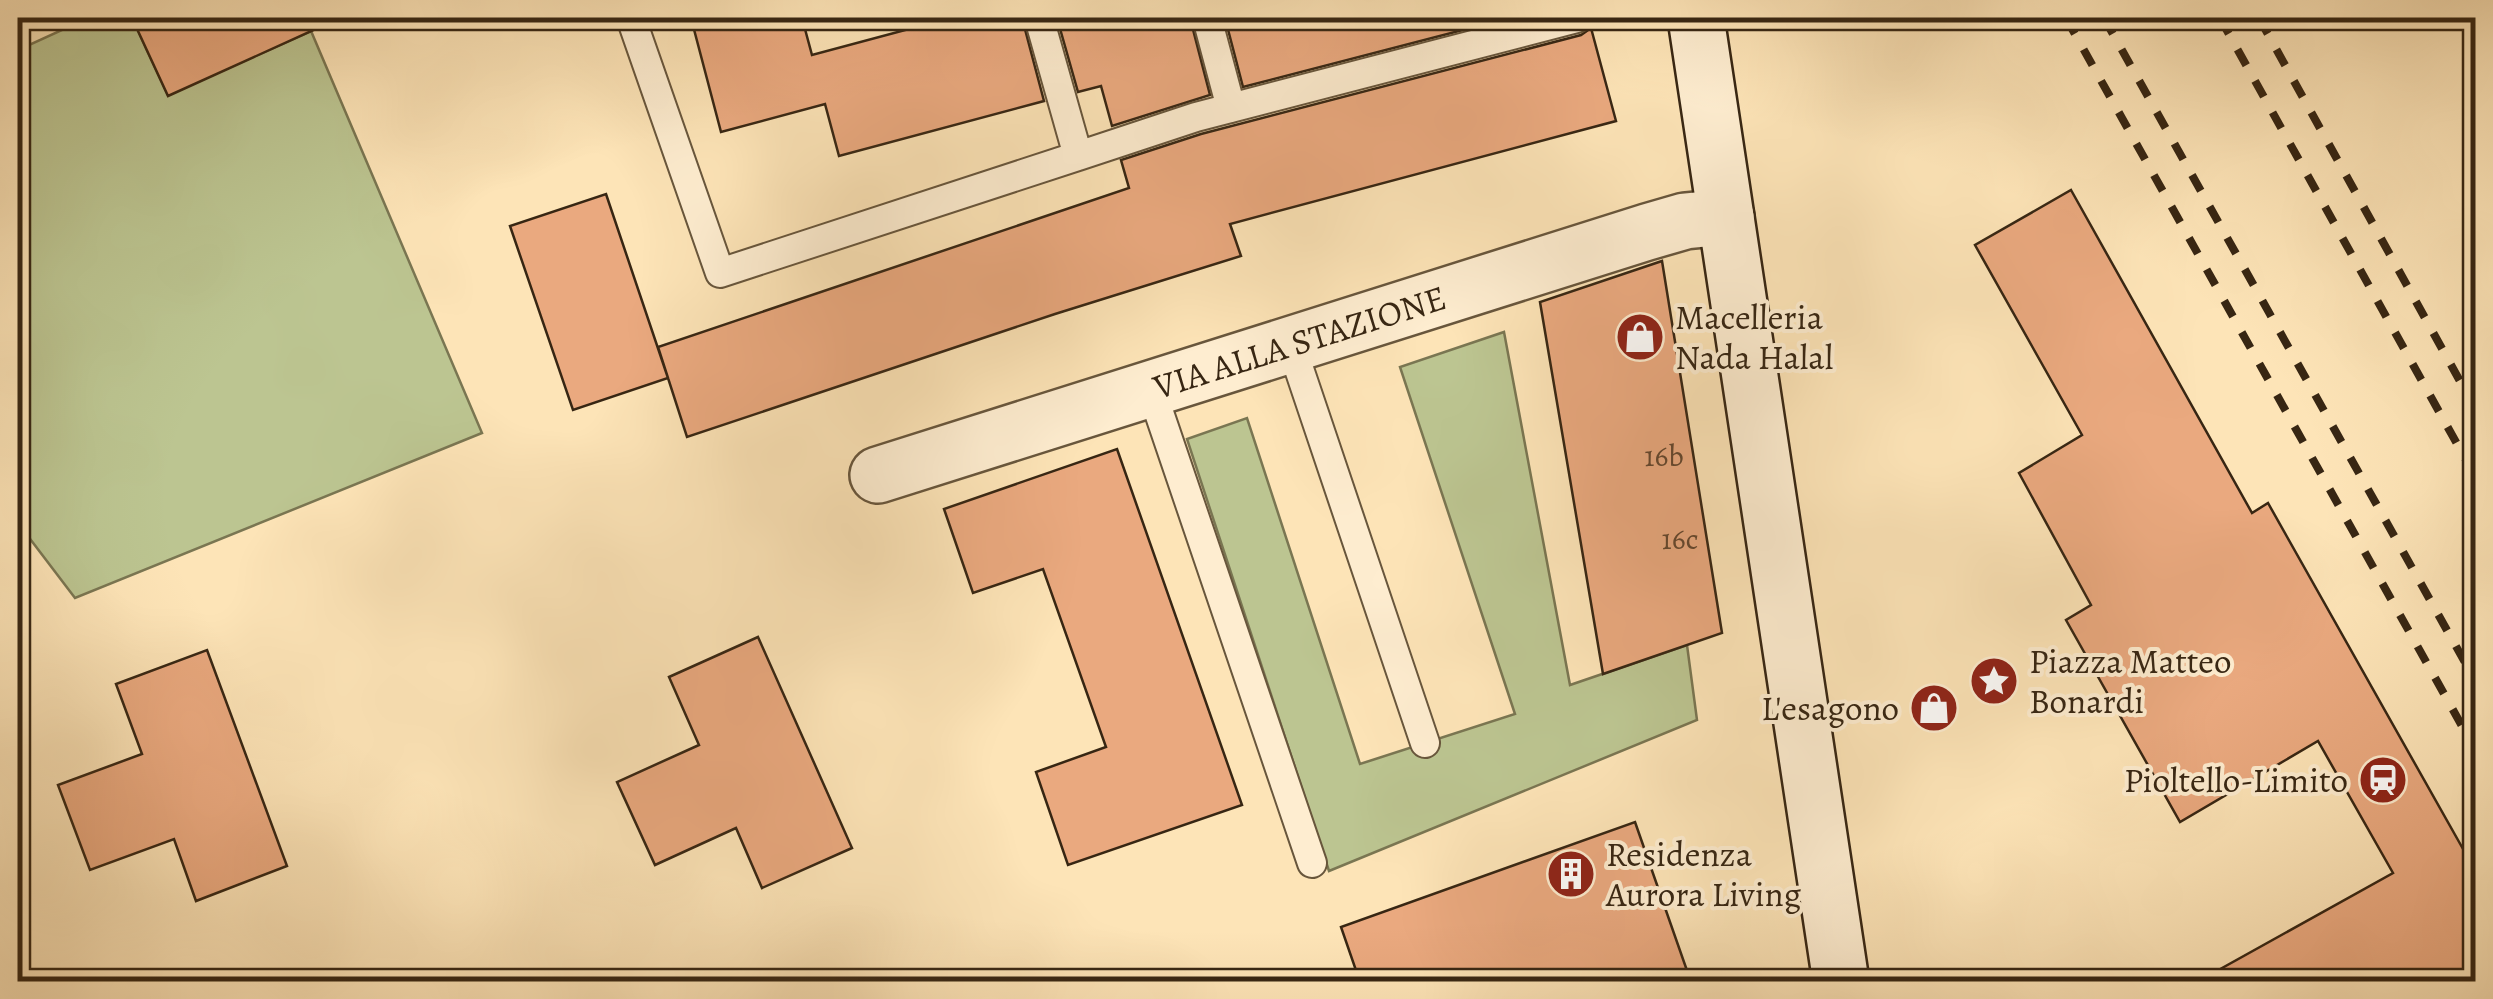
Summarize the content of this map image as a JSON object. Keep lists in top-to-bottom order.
{
  "streets": {
    "street": ["VIA ALLA STAZIONE"]
  },
  "places": {
    "shop": ["Macelleria Nada Halal", "L'esagono"],
    "place": ["Piazza Matteo Bonardi"],
    "station": ["Pioltello-Limito"],
    "building": ["Residenza Aurora Living"]
  },
  "house_numbers": ["16b", "16c"]
}
